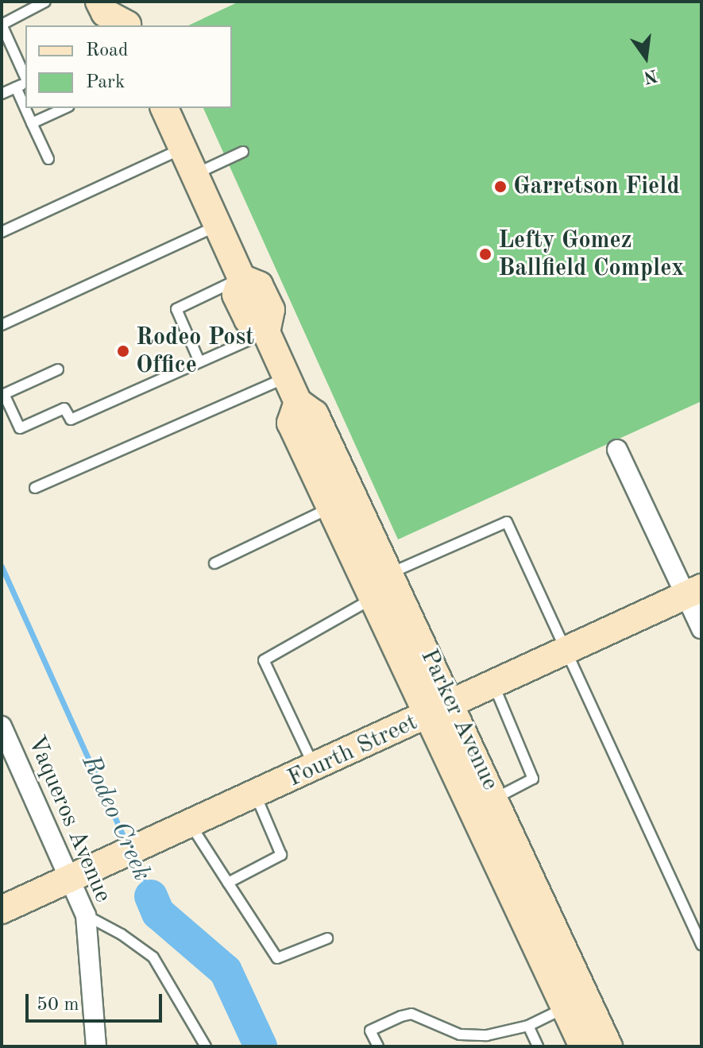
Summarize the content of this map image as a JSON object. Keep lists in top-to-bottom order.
{
  "streets": {
    "main road": ["Parker Avenue", "Fourth Street"],
    "street": ["Vaqueros Avenue"]
  },
  "crossings": [
    ["Parker Avenue", "Fourth Street"],
    ["Fourth Street", "Vaqueros Avenue"]
  ],
  "water": ["Rodeo Creek"],
  "places": ["Garretson Field", "Lefty Gomez Ballfield Complex", "Rodeo Post Office"],
  "legend": ["Road", "Park"],
  "scale_bar": "50 m",
  "north": "bottom"
}
